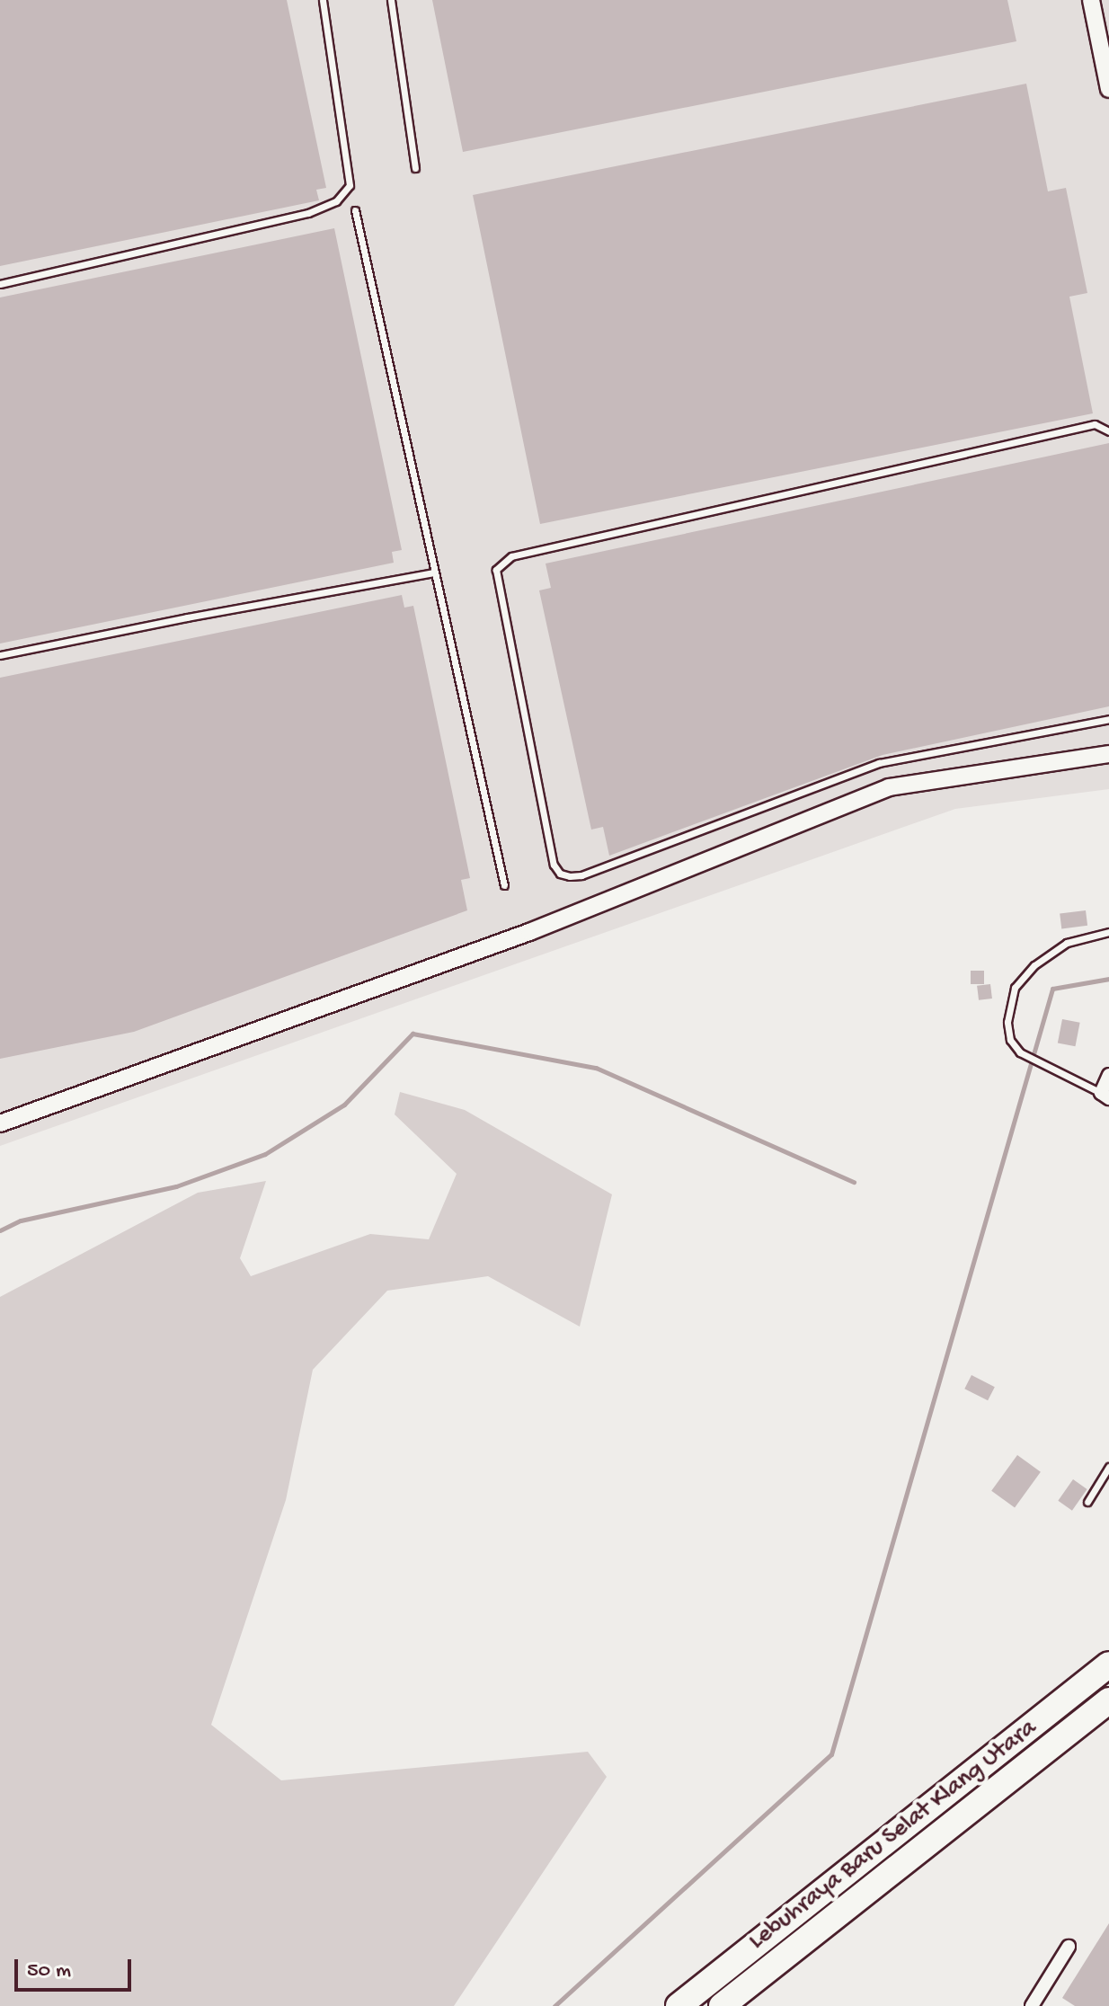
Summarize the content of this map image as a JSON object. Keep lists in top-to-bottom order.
{
  "streets": {
    "highway": ["Lebuhraya Baru Selat Klang Utara"]
  },
  "scale_bar": "50 m"
}
